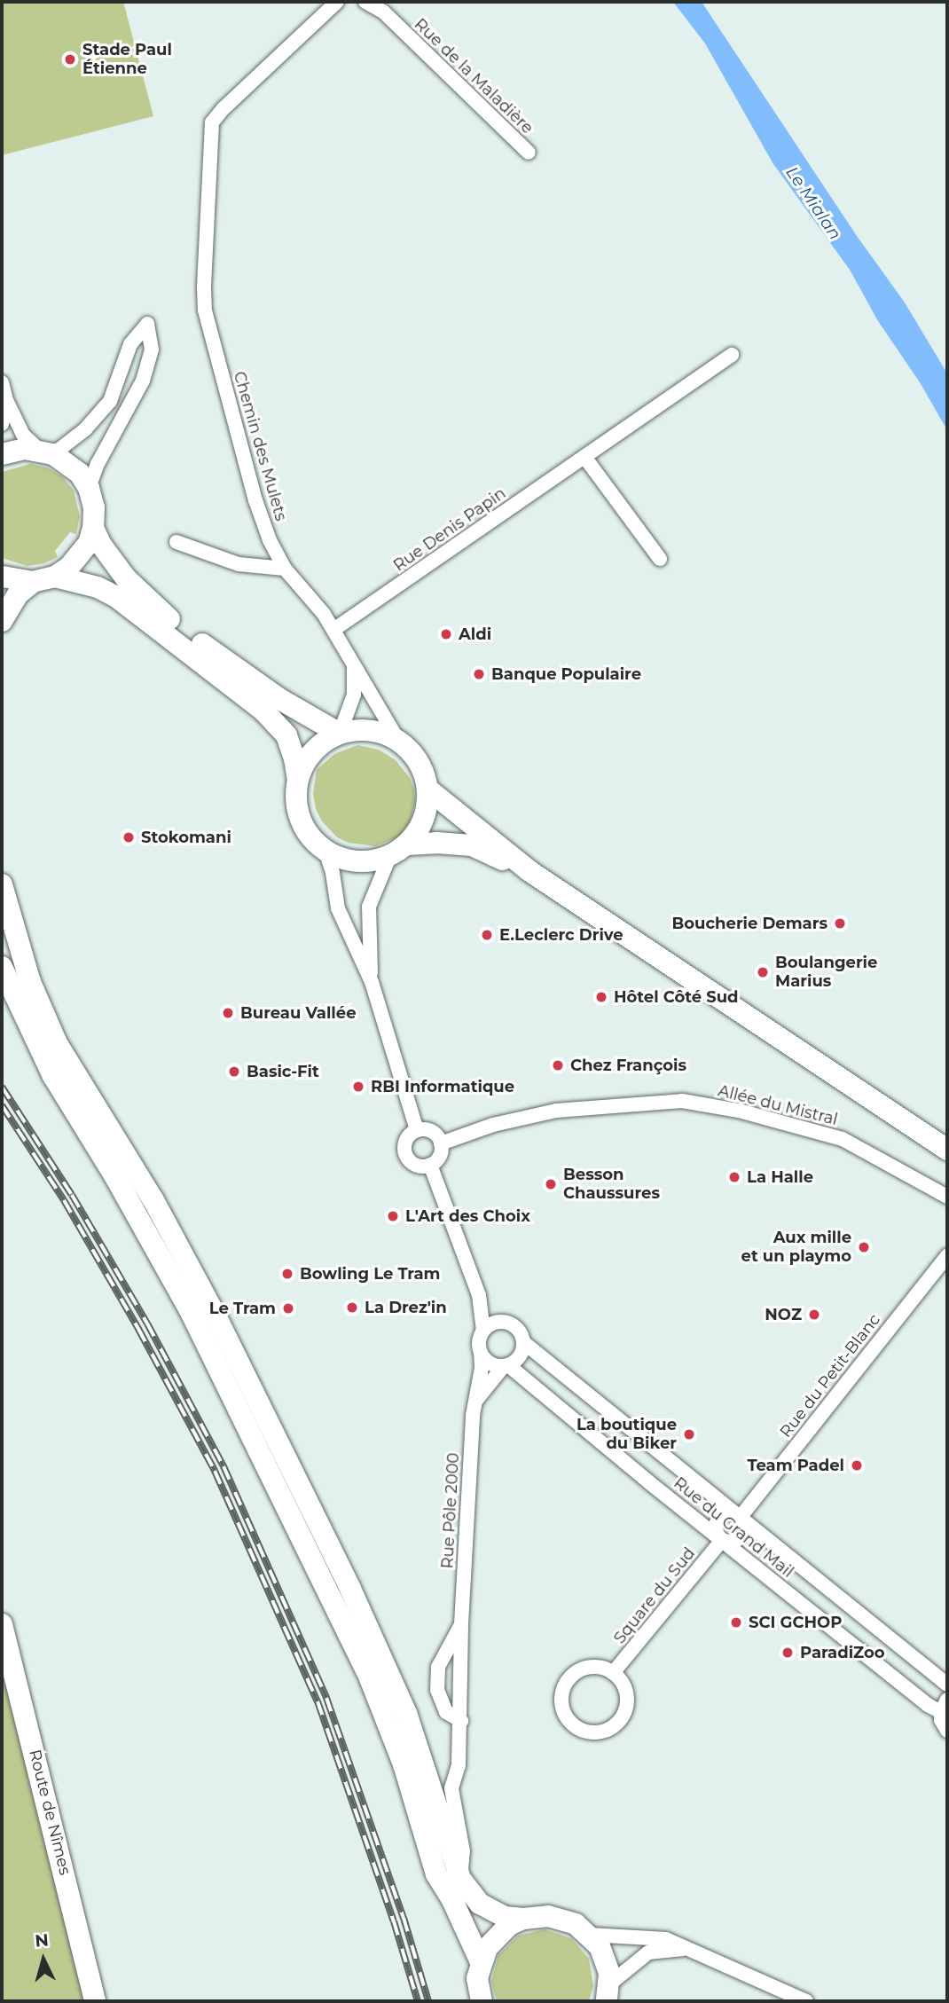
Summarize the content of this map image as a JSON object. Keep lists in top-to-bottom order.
{
  "streets": {
    "main road": ["Route de Nîmes"],
    "street": [
      "Rue de la Maladière",
      "Chemin des Mulets",
      "Rue Denis Papin",
      "Allée du Mistral",
      "Rue du Petit-Blanc",
      "Rue Pôle 2000",
      "Rue du Grand Mail",
      "Square du Sud"
    ]
  },
  "crossings": [
    ["Chemin des Mulets", "Rue Denis Papin"],
    ["Rue du Petit-Blanc", "Rue du Grand Mail"],
    ["Rue du Petit-Blanc", "Square du Sud"],
    ["Rue Pôle 2000", "Rue du Grand Mail"],
    ["Rue du Grand Mail", "Square du Sud"]
  ],
  "water": ["Le Mialan"],
  "places": [
    "Stade Paul Étienne",
    "Aldi",
    "Banque Populaire",
    "Stokomani",
    "Boucherie Demars",
    "E.Leclerc Drive",
    "Boulangerie Marius",
    "Hôtel Côté Sud",
    "Bureau Vallée",
    "Chez François",
    "Basic-Fit",
    "RBI Informatique",
    "La Halle",
    "Besson Chaussures",
    "L'Art des Choix",
    "Aux mille et un playmo",
    "Bowling Le Tram",
    "La Drez'in",
    "Le Tram",
    "NOZ",
    "La boutique du Biker",
    "Team Padel",
    "SCI GCHOP",
    "ParadiZoo"
  ],
  "north": "top"
}
